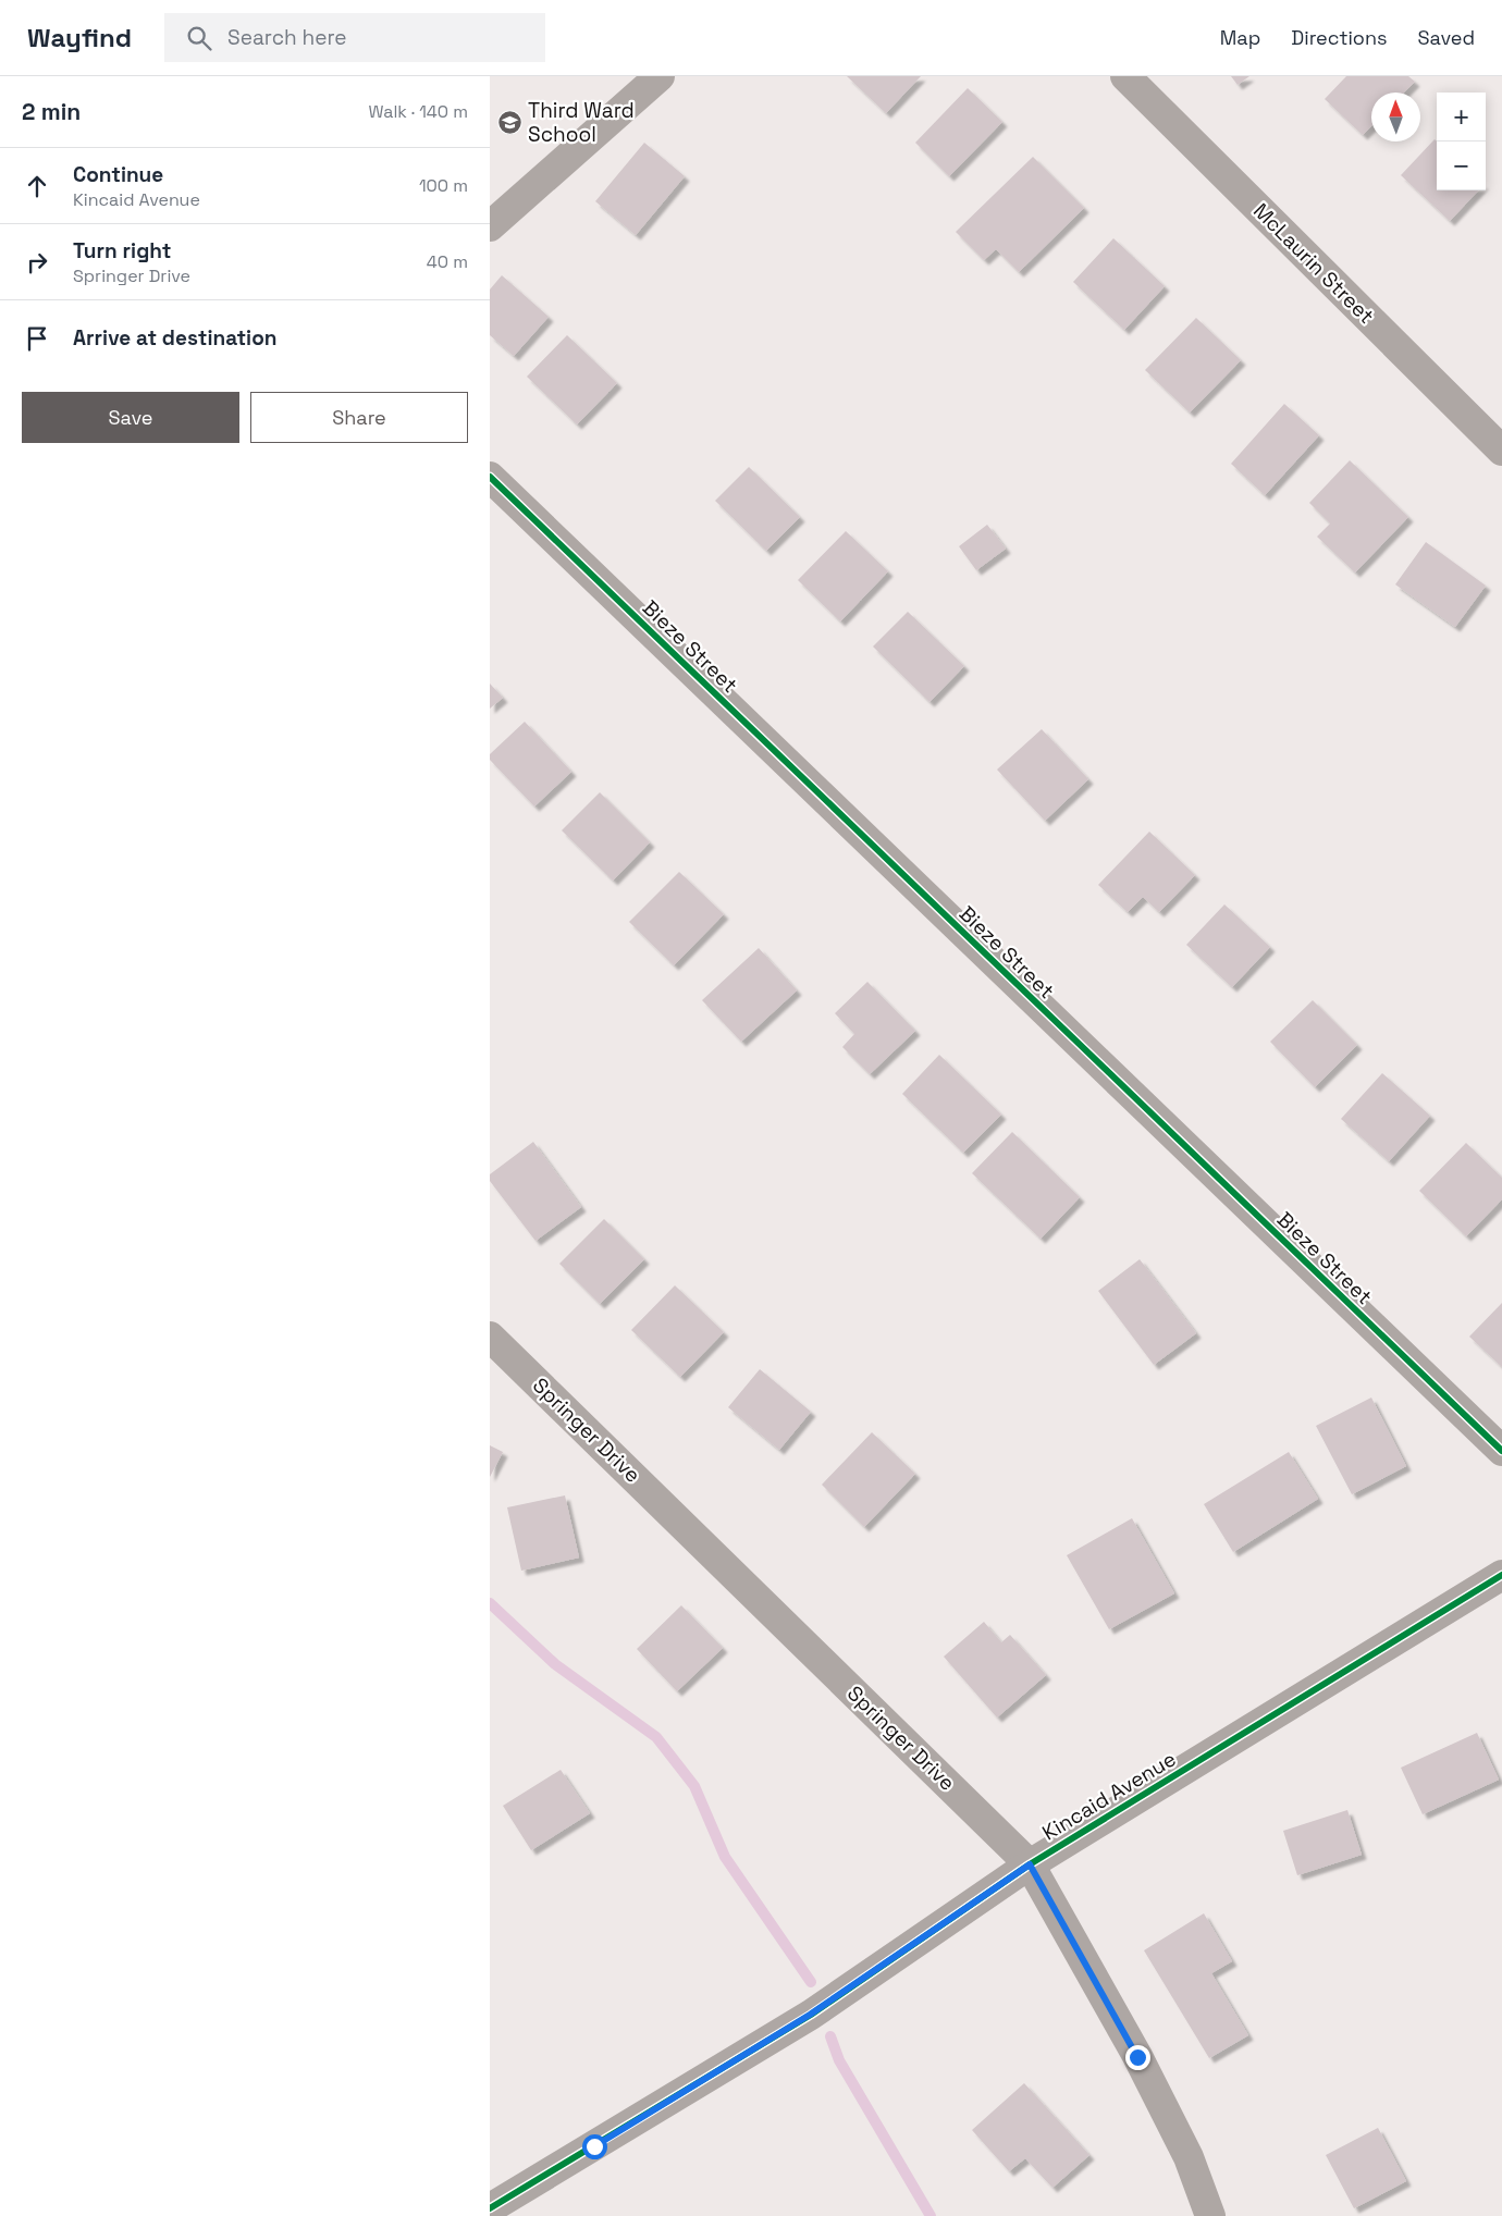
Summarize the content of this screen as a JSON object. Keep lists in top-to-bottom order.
{
  "streets": {
    "street": [
      "McLaurin Street",
      "Bieze Street",
      "Springer Drive",
      "Kincaid Avenue"
    ]
  },
  "crossings": [
    ["Springer Drive", "Kincaid Avenue"]
  ],
  "places": {
    "school or university": ["Third Ward School"]
  },
  "north": "top",
  "page": {
    "header": "Wayfind",
    "search": "Search here",
    "nav": ["Map", "Directions", "Saved"],
    "heading": ["2 min", "Walk · 140 m"],
    "map_buttons": ["+", "−"],
    "list": [
      ["Continue", "Kincaid Avenue", "100 m"],
      ["Turn right", "Springer Drive", "40 m"],
      "Arrive at destination"
    ],
    "buttons": ["Save", "Share"]
  }
}
